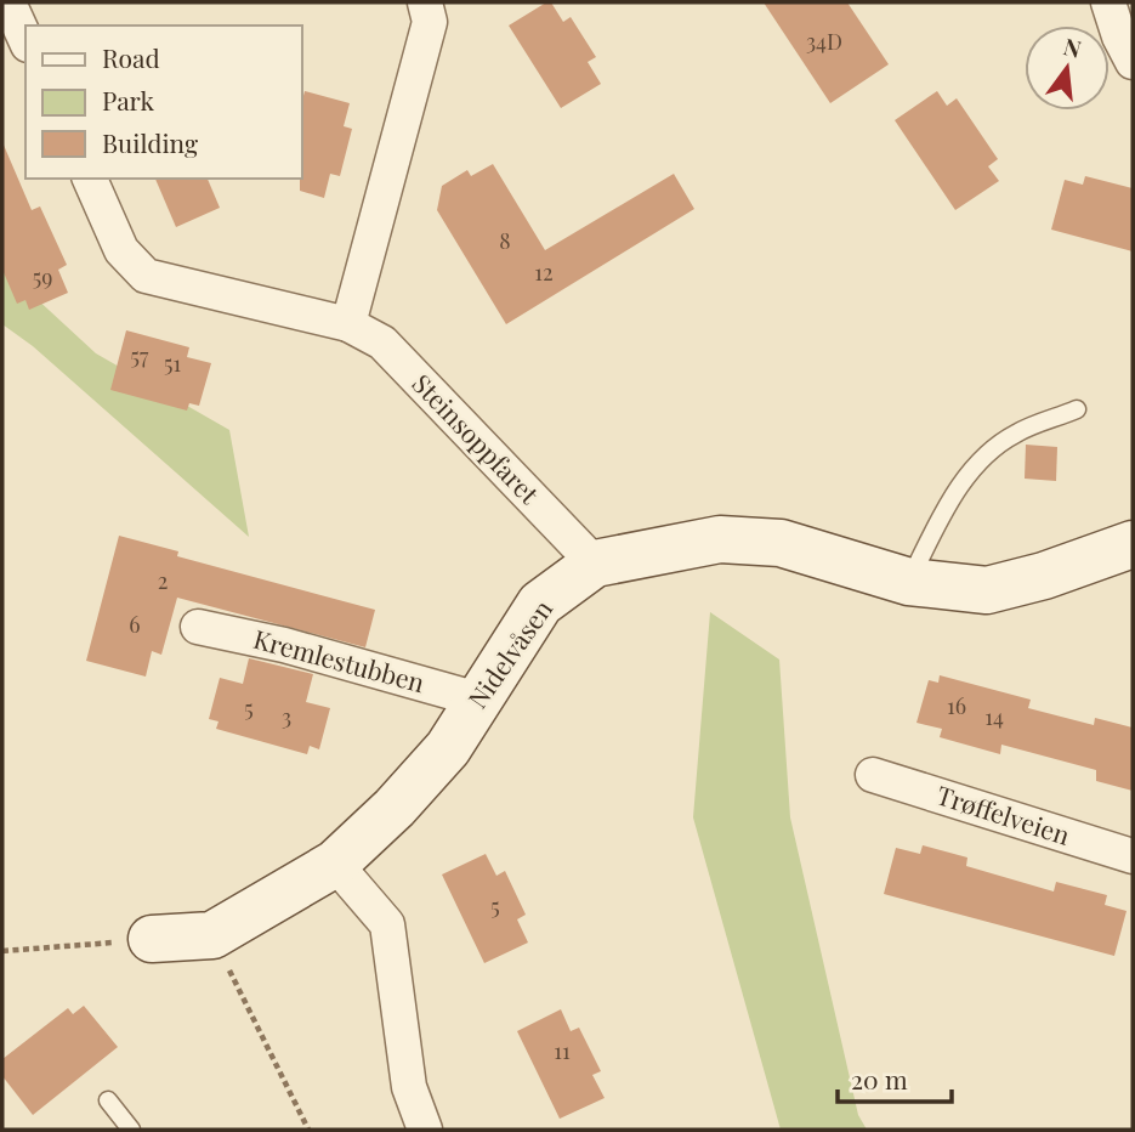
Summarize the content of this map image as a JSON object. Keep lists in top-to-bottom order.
{
  "streets": {
    "street": [
      "Steinsoppfaret",
      "Nidelvåsen",
      "Kremlestubben",
      "Trøffelveien"
    ]
  },
  "crossings": [
    ["Steinsoppfaret", "Nidelvåsen"],
    ["Nidelvåsen", "Kremlestubben"]
  ],
  "house_numbers": [
    "34D",
    "8",
    "12",
    "59",
    "57",
    "51",
    "2",
    "6",
    "16",
    "5",
    "3",
    "14",
    "5",
    "11"
  ],
  "legend": ["Road", "Park", "Building"],
  "scale_bar": "20 m",
  "north": "top"
}
